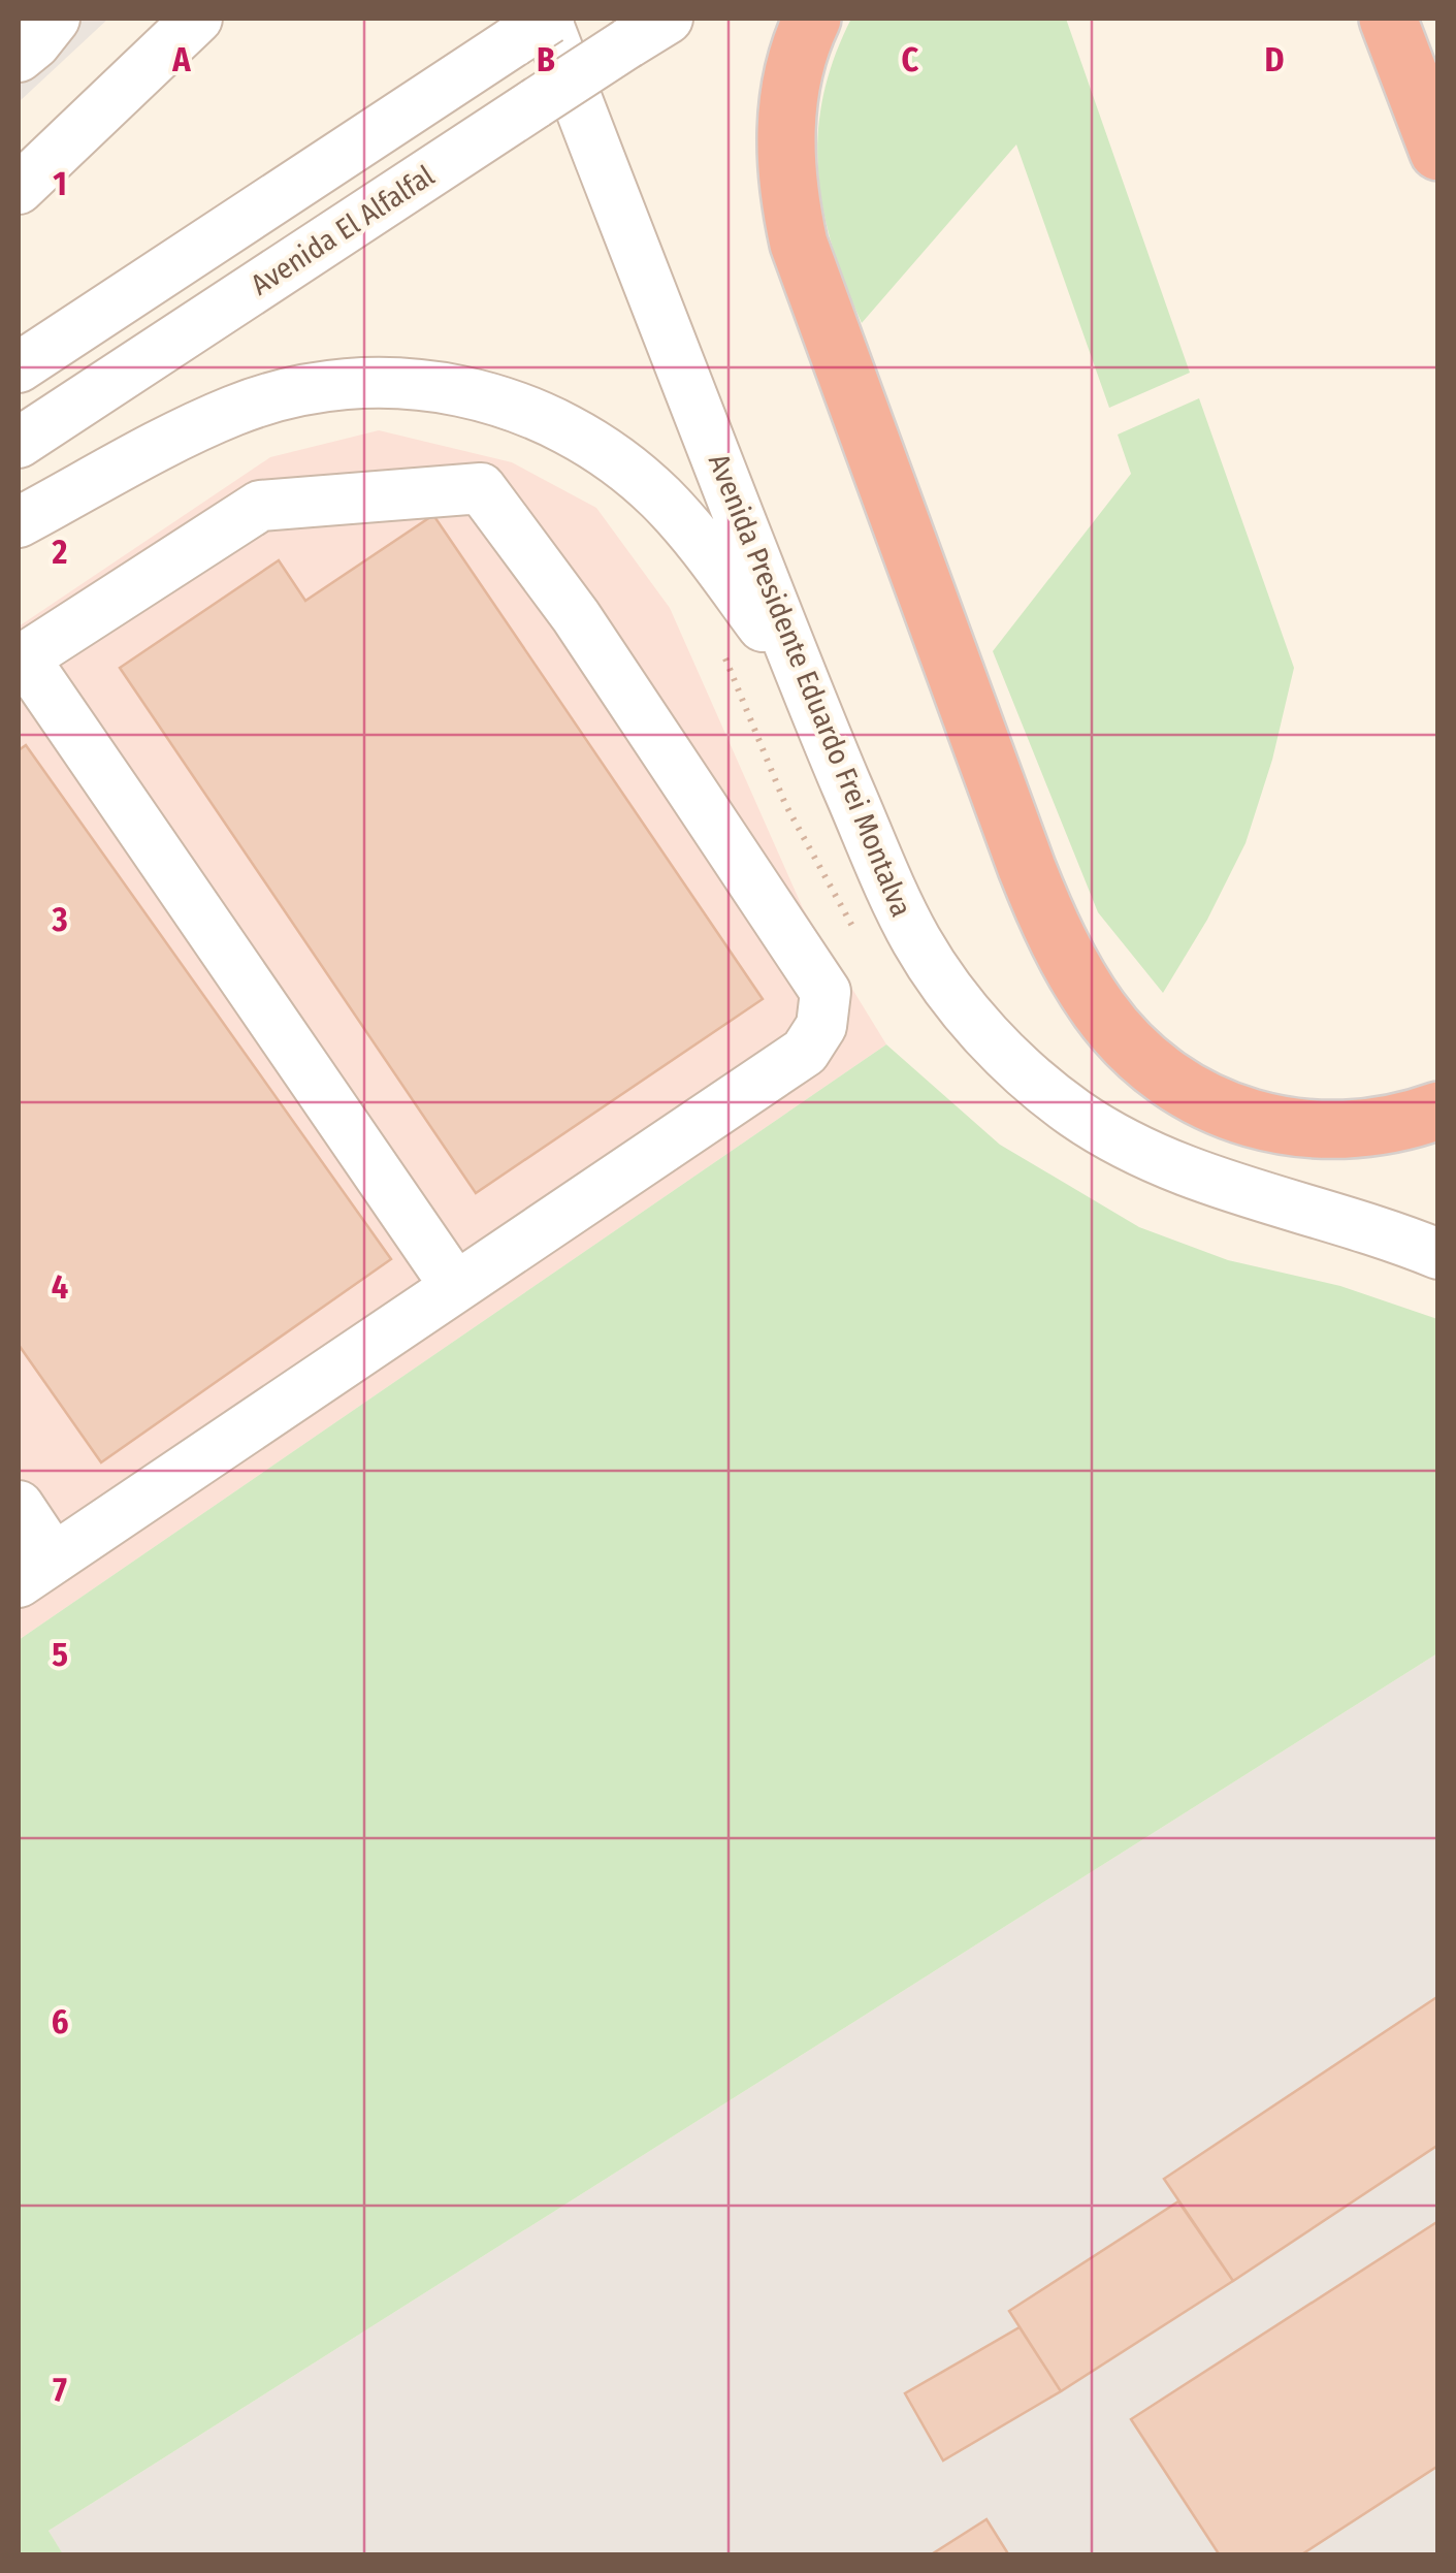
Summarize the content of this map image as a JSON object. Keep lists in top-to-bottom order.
{
  "streets": {
    "street": ["Avenida El Alfalfal", "Avenida Presidente Eduardo Frei Montalva"]
  },
  "grid": {
    "columns": [
      "A",
      "B",
      "C",
      "D"
    ],
    "rows": [
      "1",
      "2",
      "3",
      "4",
      "5",
      "6",
      "7"
    ]
  }
}
